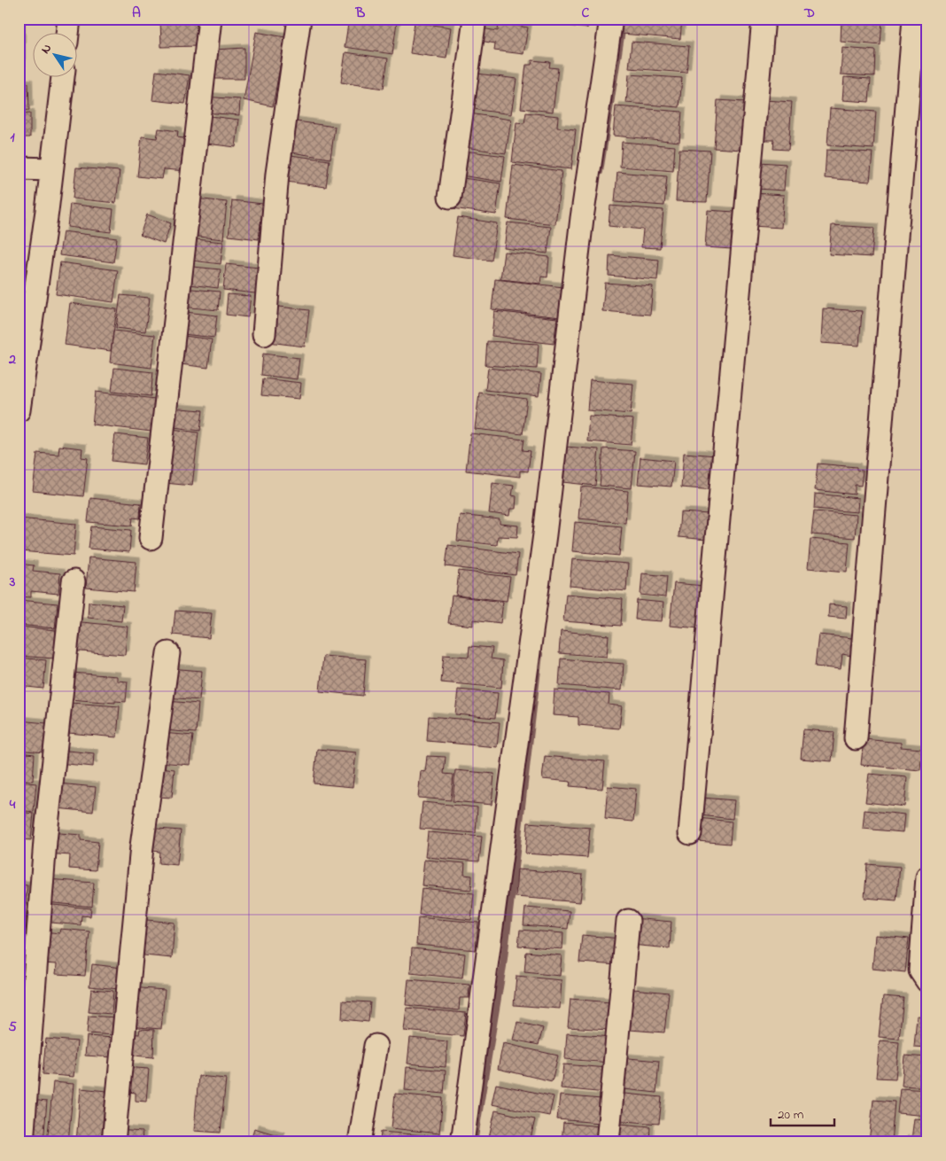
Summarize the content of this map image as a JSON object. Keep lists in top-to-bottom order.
{
  "scale_bar": "20 m",
  "north": "top left",
  "grid": {
    "columns": [
      "A",
      "B",
      "C",
      "D"
    ],
    "rows": [
      "1",
      "2",
      "3",
      "4",
      "5"
    ]
  }
}
